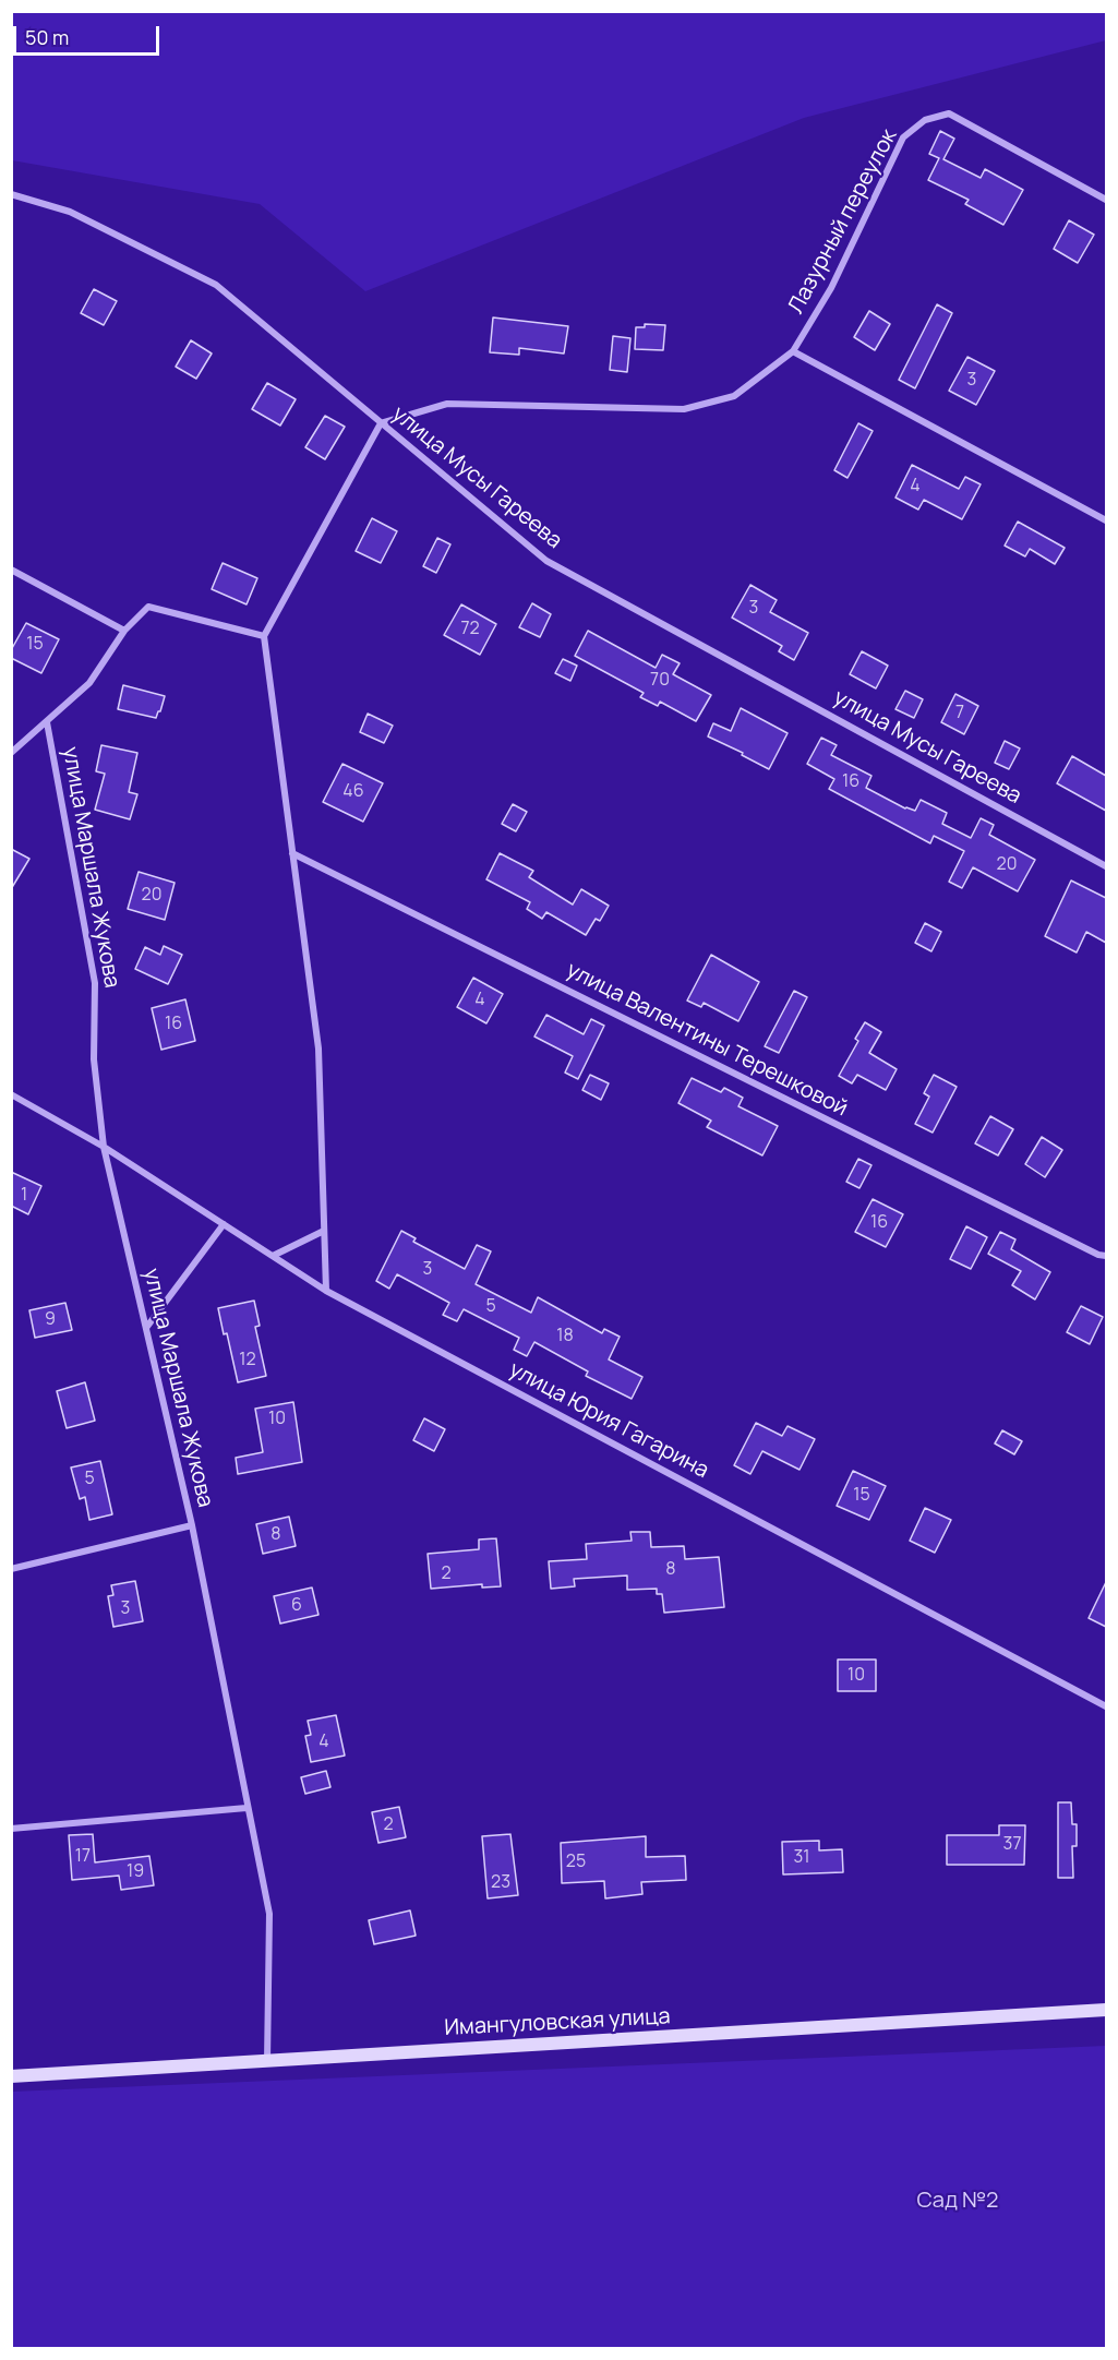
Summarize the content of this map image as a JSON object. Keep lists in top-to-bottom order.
{
  "streets": {
    "street": [
      "Лазурный переулок",
      "улица Мусы Гареева",
      "улица Маршала Жукова",
      "улица Валентины Терешковой",
      "улица Юрия Гагарина",
      "Имангуловская улица"
    ]
  },
  "crossings": [
    ["улица Маршала Жукова", "улица Юрия Гагарина"],
    ["улица Маршала Жукова", "Имангуловская улица"]
  ],
  "parks": ["Сад №2"],
  "house_numbers": [
    "3",
    "4",
    "3",
    "72",
    "15",
    "70",
    "7",
    "16",
    "46",
    "20",
    "20",
    "4",
    "16",
    "1",
    "16",
    "3",
    "5",
    "9",
    "18",
    "12",
    "10",
    "5",
    "15",
    "8",
    "8",
    "2",
    "6",
    "3",
    "10",
    "4",
    "2",
    "37",
    "17",
    "31",
    "25",
    "19",
    "23"
  ],
  "scale_bar": "50 m"
}
